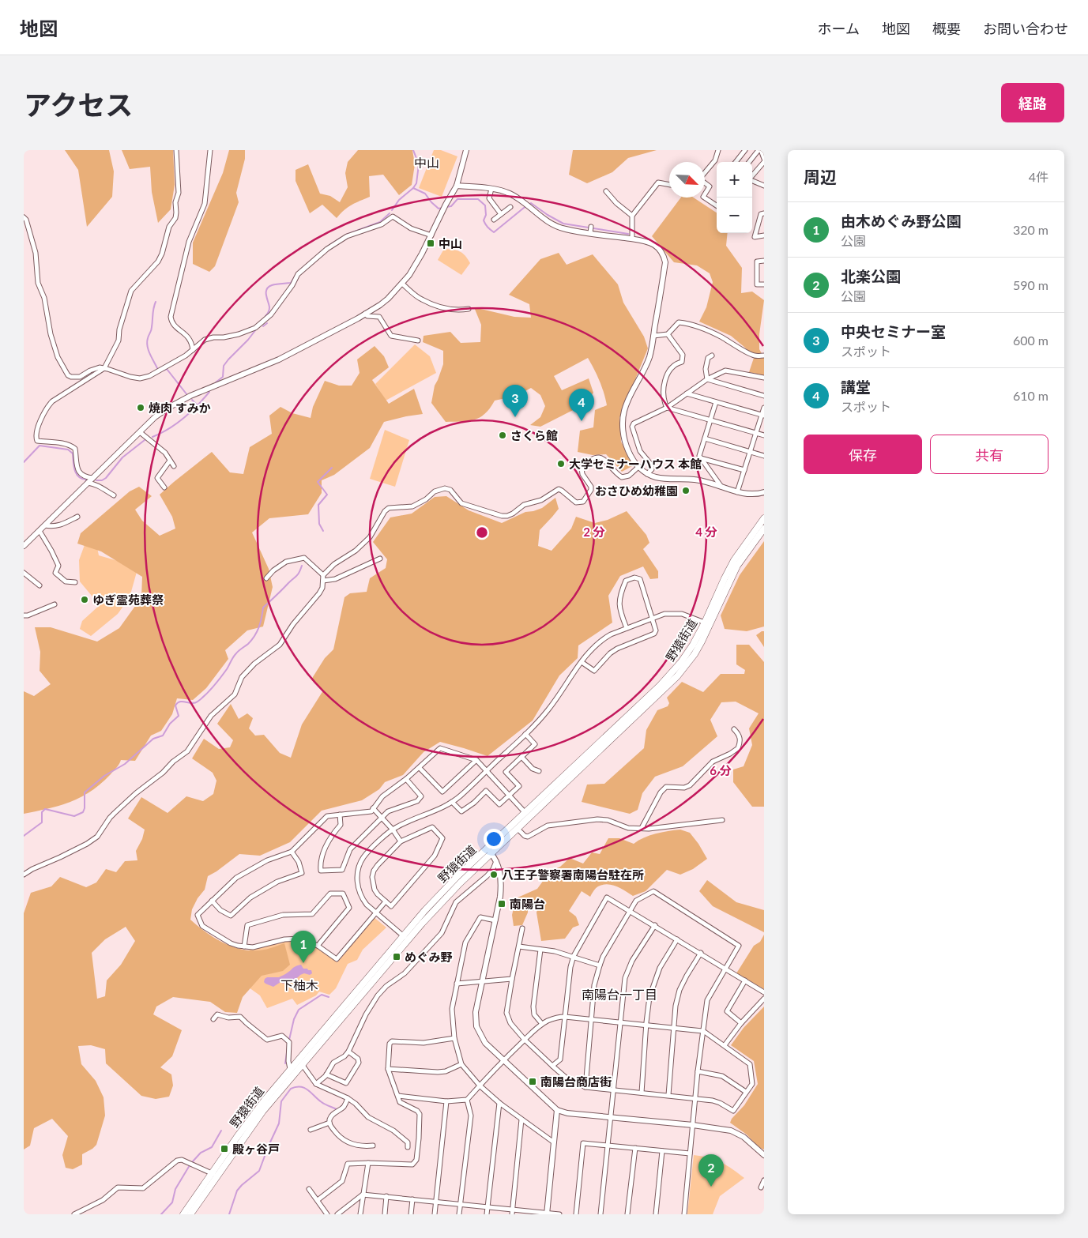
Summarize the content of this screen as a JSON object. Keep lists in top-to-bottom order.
{
  "streets": {
    "main road": ["野猿街道"]
  },
  "districts": ["中山", "下柚木", "南陽台一丁目"],
  "places": {
    "transit": [
      "中山",
      "南陽台",
      "めぐみ野",
      "南陽台商店街",
      "殿ヶ谷戸"
    ],
    "other": [
      "焼肉 すみか",
      "さくら館",
      "大学セミナーハウス 本館",
      "おさひめ幼稚園",
      "ゆぎ霊苑葬祭",
      "八王子警察署南陽台駐在所"
    ]
  },
  "north": "bottom right",
  "page": {
    "header": "地図",
    "nav": [
      "ホーム",
      "地図",
      "概要",
      "お問い合わせ"
    ],
    "title": "アクセス",
    "buttons": [
      "経路",
      ["保存", "共有"]
    ],
    "heading": ["周辺", "4件"],
    "map_buttons": ["+", "−"],
    "list": [
      {
        "mark": "1",
        "name": "由木めぐみ野公園",
        "note": "公園",
        "value": "320 m"
      },
      {
        "mark": "2",
        "name": "北楽公園",
        "note": "公園",
        "value": "590 m"
      },
      {
        "mark": "3",
        "name": "中央セミナー室",
        "note": "スポット",
        "value": "600 m"
      },
      {
        "mark": "4",
        "name": "講堂",
        "note": "スポット",
        "value": "610 m"
      }
    ],
    "pins": [
      "3",
      "4",
      "1",
      "2"
    ]
  },
  "rings": ["2 分", "4 分", "6 分"]
}
